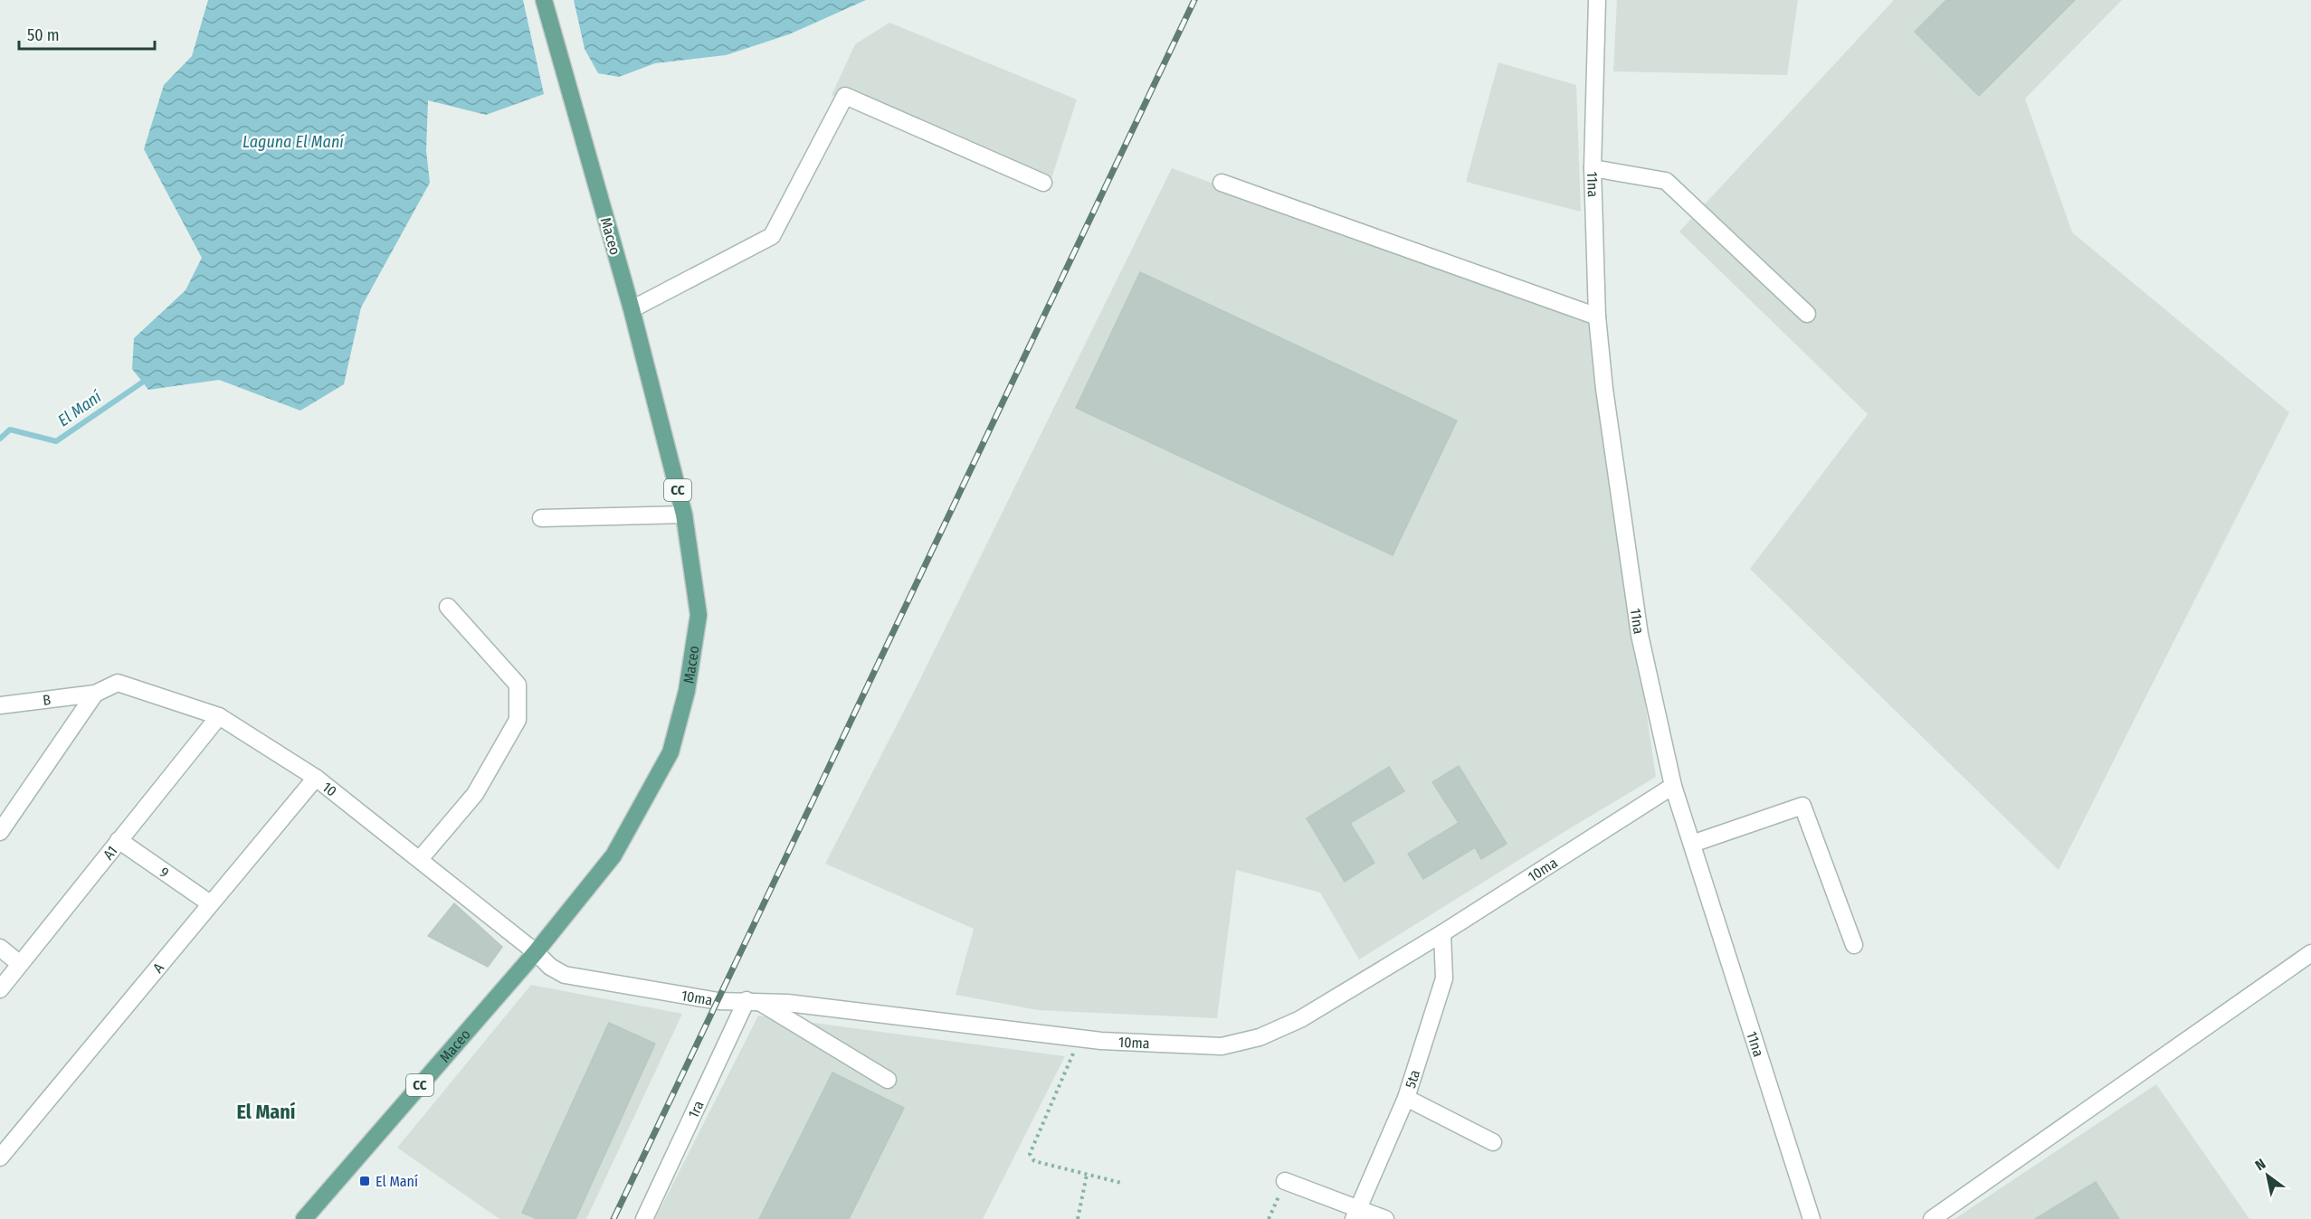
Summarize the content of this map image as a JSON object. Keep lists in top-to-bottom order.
{
  "streets": {
    "main road": ["Maceo", "CC"],
    "street": [
      "11na",
      "B",
      "10",
      "A1",
      "10ma",
      "9",
      "A",
      "5ta",
      "1ra"
    ]
  },
  "crossings": [
    ["11na", "10ma"],
    ["Maceo", "10"],
    ["Maceo", "10ma"],
    ["B", "10"],
    ["10", "A1"],
    ["10", "10ma"],
    ["10", "A"],
    ["A1", "9"],
    ["10ma", "5ta"],
    ["10ma", "1ra"],
    ["9", "A"]
  ],
  "districts": ["El Maní"],
  "water": ["Laguna El Maní", "El Maní"],
  "places": {
    "transit": ["El Maní"]
  },
  "scale_bar": "50 m",
  "north": "top left"
}
